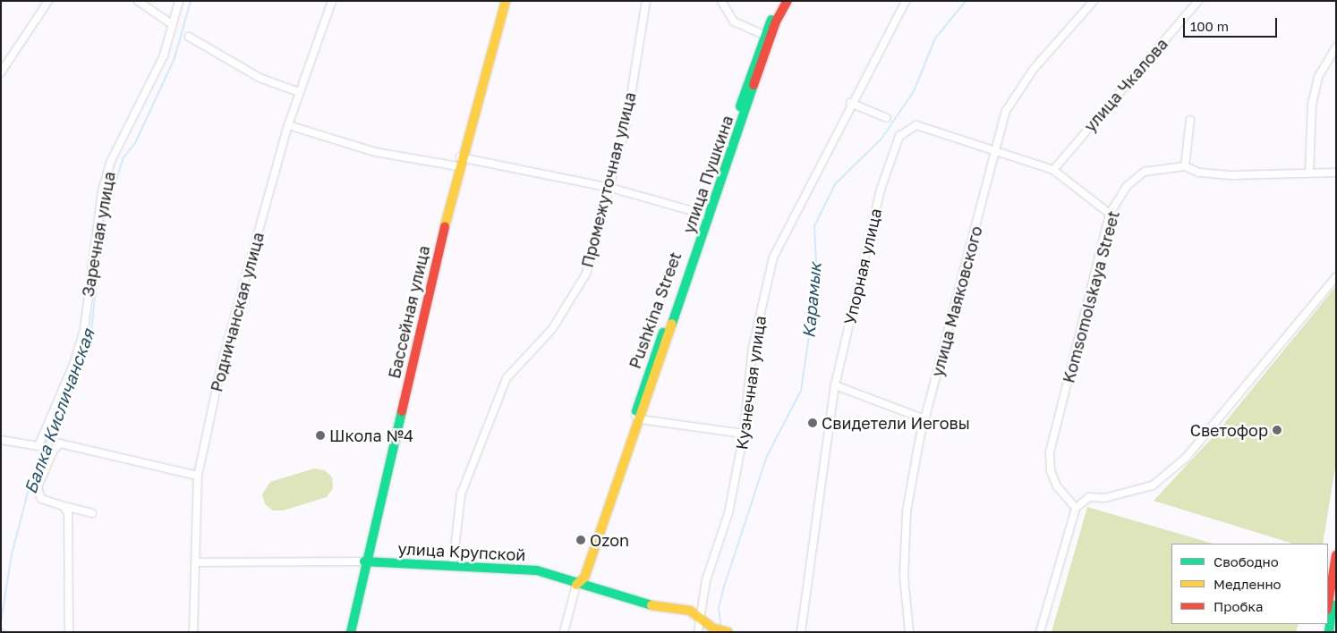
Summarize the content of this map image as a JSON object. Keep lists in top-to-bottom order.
{
  "streets": {
    "street": [
      "улица Чкалова",
      "улица Пушкина",
      "Промежуточная улица",
      "Заречная улица",
      "Упорная улица",
      "Komsomolskaya Street",
      "улица Маяковского",
      "Pushkina Street",
      "Родничанская улица",
      "Бассейная улица",
      "Кузнечная улица",
      "улица Крупской"
    ]
  },
  "crossings": [
    ["улица Чкалова", "Упорная улица"],
    ["улица Пушкина", "Pushkina Street"],
    ["Промежуточная улица", "улица Крупской"],
    ["Упорная улица", "Komsomolskaya Street"],
    ["Упорная улица", "улица Маяковского"],
    ["Pushkina Street", "улица Крупской"],
    ["Родничанская улица", "улица Крупской"],
    ["Бассейная улица", "улица Крупской"],
    ["Кузнечная улица", "улица Крупской"]
  ],
  "water": ["Карамык", "Балка Кисличанская"],
  "places": [
    "Свидетели Иеговы",
    "Светофор",
    "Школа №4",
    "Ozon"
  ],
  "legend": ["Свободно", "Медленно", "Пробка"],
  "scale_bar": "100 m"
}
